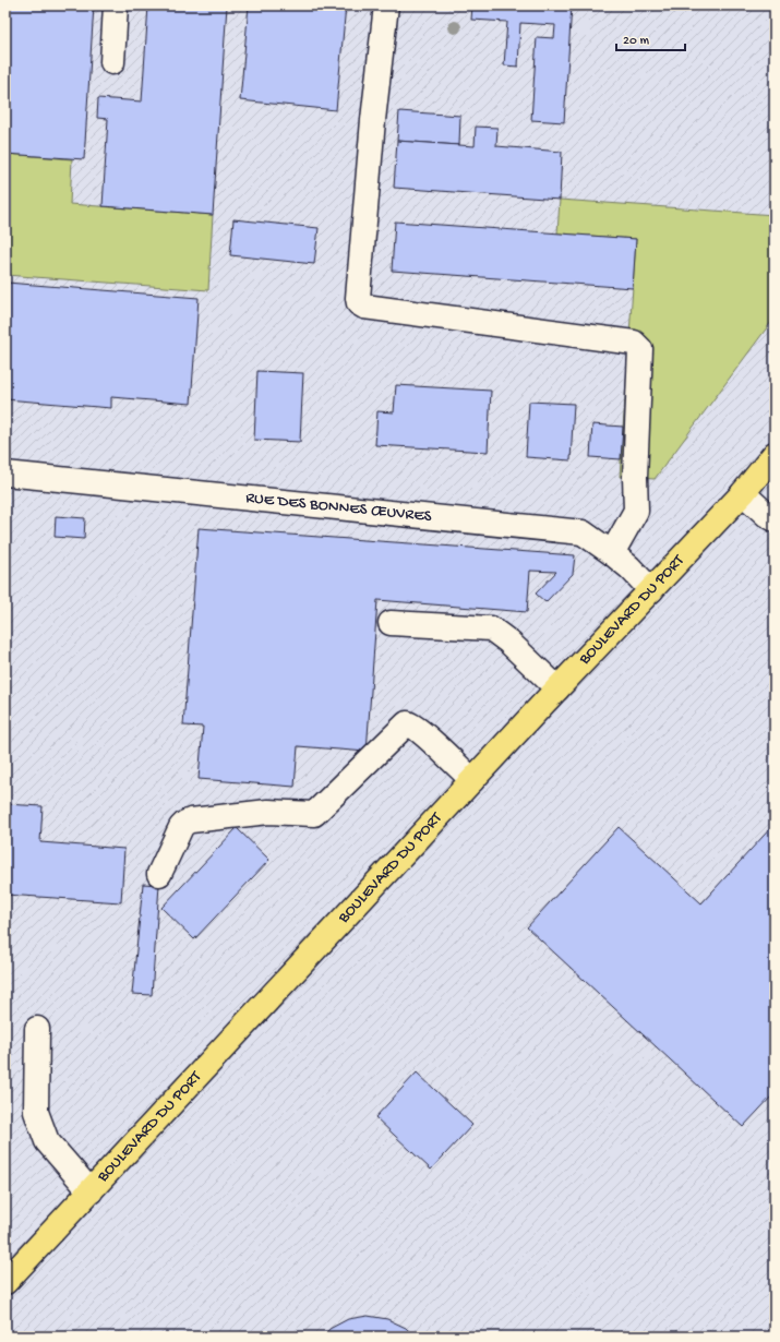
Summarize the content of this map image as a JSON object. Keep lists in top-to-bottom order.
{
  "streets": {
    "main road": ["BOULEVARD DU PORT"],
    "lane": ["RUE DES BONNES ŒUVRES"]
  },
  "crossings": [
    ["RUE DES BONNES ŒUVRES", "BOULEVARD DU PORT"]
  ],
  "scale_bar": "20 m"
}
